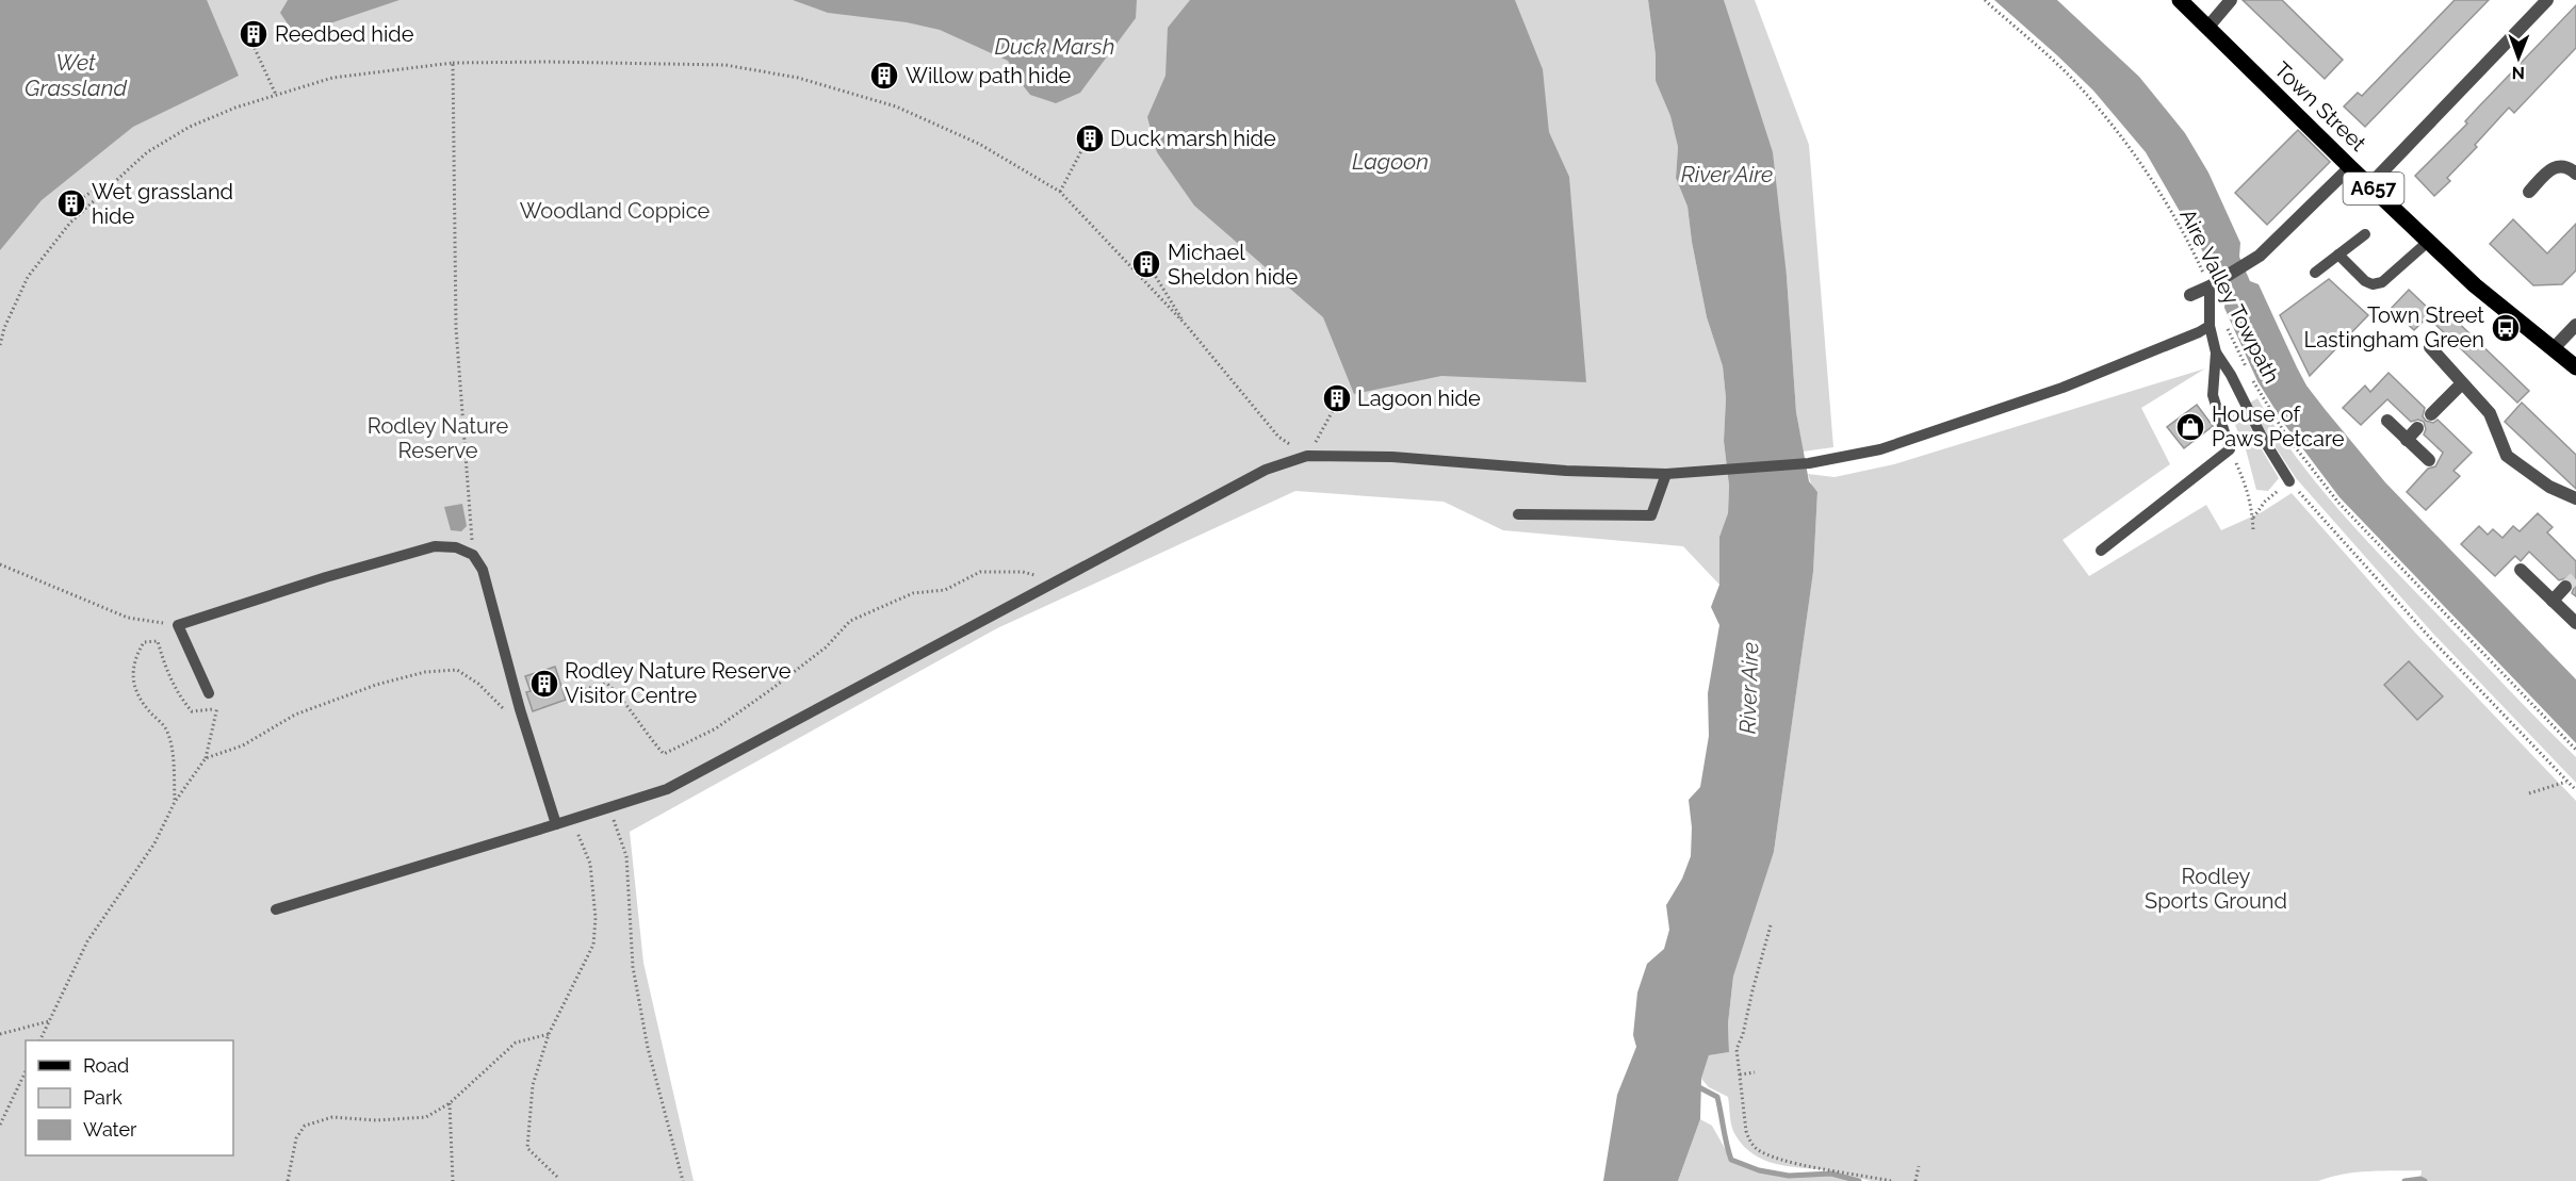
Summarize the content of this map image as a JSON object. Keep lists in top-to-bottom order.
{
  "streets": {
    "main road": ["Town Street", "A657"],
    "path": ["Aire Valley Towpath"]
  },
  "water": [
    "Duck Marsh",
    "Wet Grassland",
    "Lagoon",
    "River Aire"
  ],
  "parks": ["Woodland Coppice", "Rodley Nature Reserve", "Rodley Sports Ground"],
  "places": {
    "building": [
      "Reedbed hide",
      "Willow path hide",
      "Duck marsh hide",
      "Wet grassland hide",
      "Michael Sheldon hide",
      "Lagoon hide",
      "Rodley Nature Reserve Visitor Centre"
    ],
    "bus stop": ["Town Street Lastingham Green"],
    "shop": ["House of Paws Petcare"]
  },
  "legend": ["Road", "Park", "Water"],
  "north": "bottom"
}
